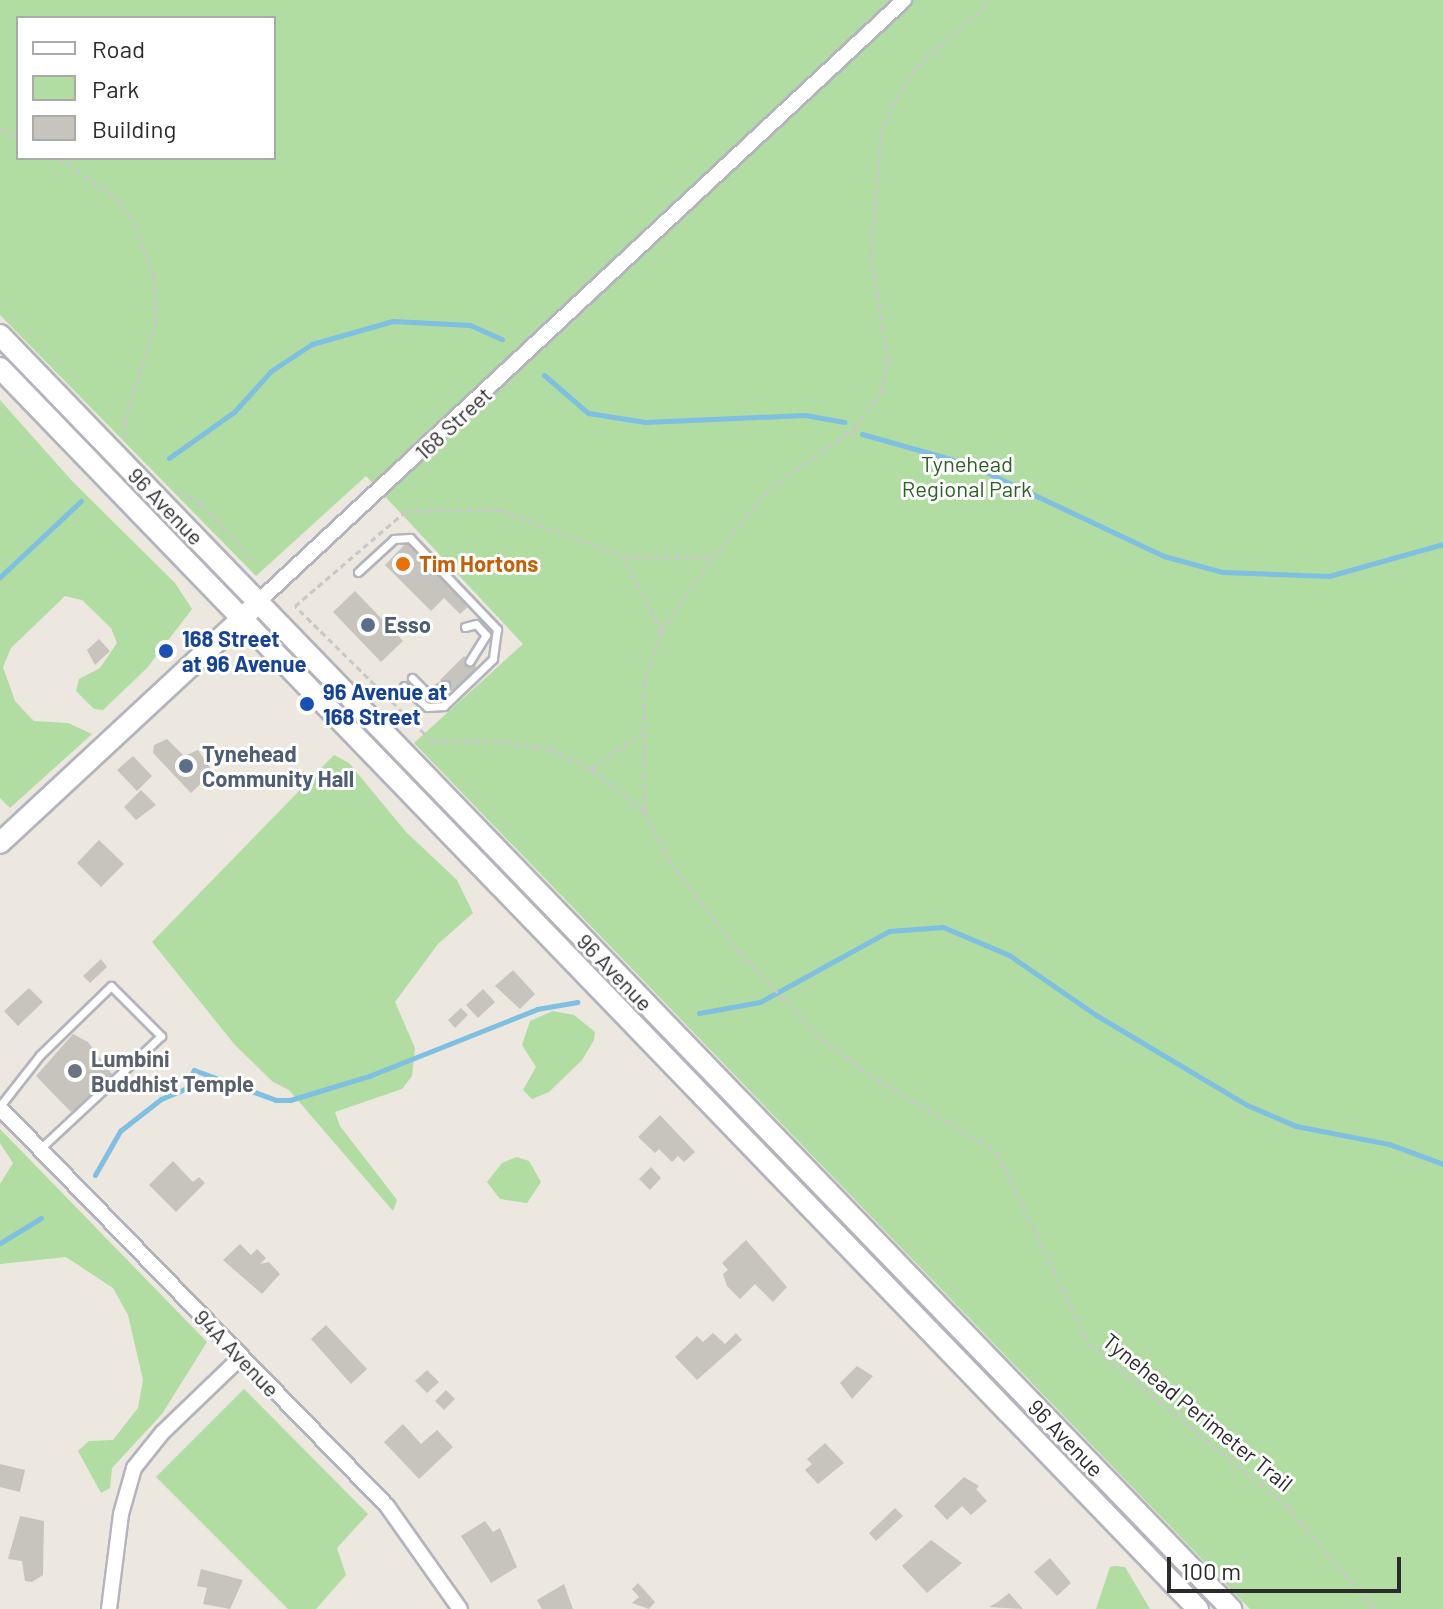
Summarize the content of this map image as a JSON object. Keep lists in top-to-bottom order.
{
  "streets": {
    "main road": ["168 Street", "96 Avenue"],
    "street": ["94A Avenue"],
    "path": ["Tynehead Perimeter Trail"]
  },
  "crossings": [
    ["168 Street", "96 Avenue"]
  ],
  "parks": ["Tynehead Regional Park"],
  "places": [
    "Tim Hortons",
    "Esso",
    "168 Street at 96 Avenue",
    "96 Avenue at 168 Street",
    "Tynehead Community Hall",
    "Lumbini Buddhist Temple"
  ],
  "legend": ["Road", "Park", "Building"],
  "scale_bar": "100 m"
}
